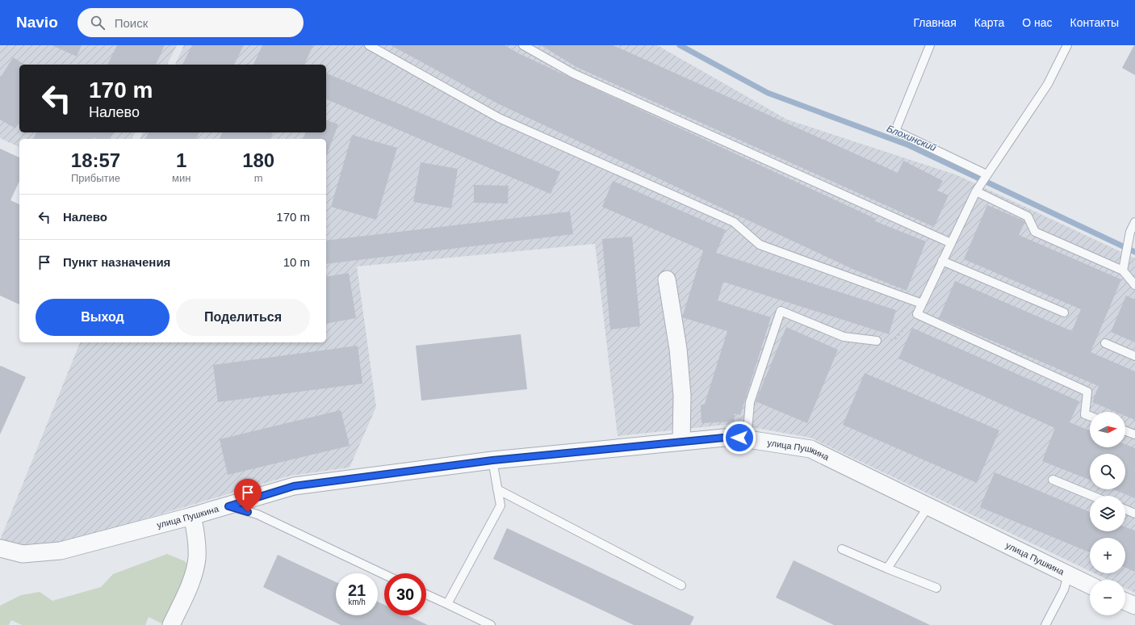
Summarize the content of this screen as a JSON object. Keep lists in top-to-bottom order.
{
  "streets": {
    "street": ["улица Пушкина"]
  },
  "water": ["Блохинский"],
  "north": "right",
  "page": {
    "header": "Navio",
    "search": "Поиск",
    "nav": [
      "Главная",
      "Карта",
      "О нас",
      "Контакты"
    ],
    "turn": ["170 m", "Налево"],
    "eta": [
      "18:57",
      "Прибытие",
      "1",
      "мин",
      "180",
      "m"
    ],
    "list": [
      {
        "name": "Налево",
        "value": "170 m"
      },
      {
        "name": "Пункт назначения",
        "value": "10 m"
      }
    ],
    "buttons": ["Выход", "Поделиться"],
    "map_buttons": ["+", "−"],
    "speed": "21 km/h",
    "limit": "30"
  }
}
